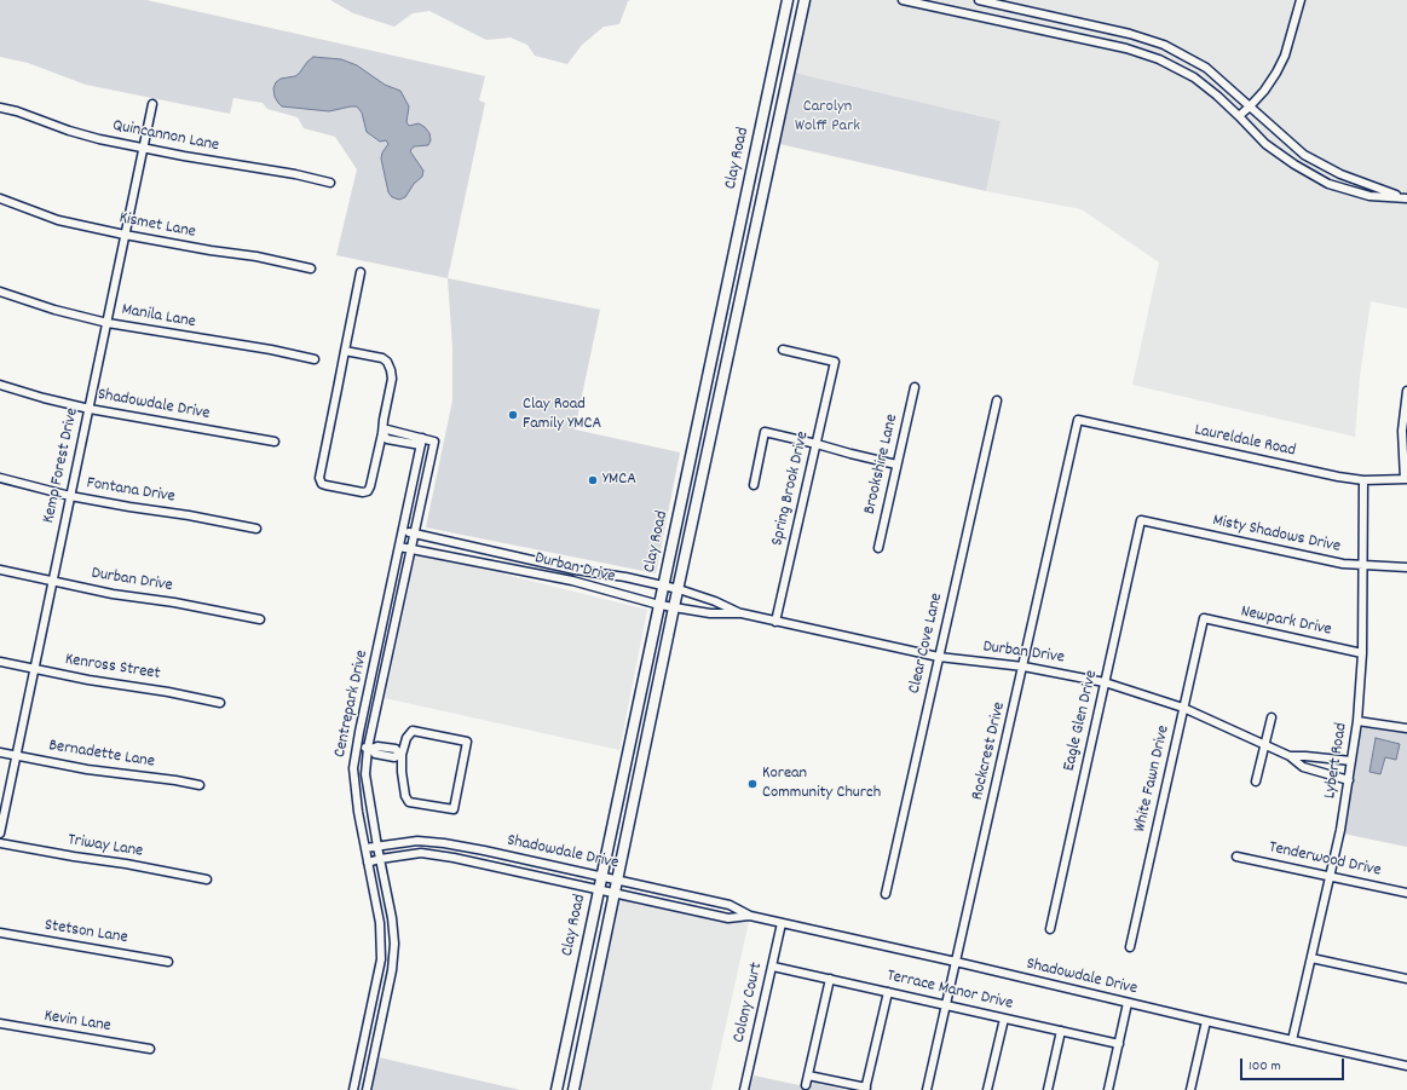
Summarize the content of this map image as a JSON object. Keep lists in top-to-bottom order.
{
  "streets": {
    "main road": ["Clay Road"],
    "street": [
      "Quincannon Lane",
      "Kismet Lane",
      "Manila Lane",
      "Shadowdale Drive",
      "Laureldale Road",
      "Brookshire Lane",
      "Kemp Forest Drive",
      "Spring Brook Drive",
      "Fontana Drive",
      "Misty Shadows Drive",
      "Durban Drive",
      "Newpark Drive",
      "Clear Cove Lane",
      "Kenross Street",
      "Centrepark Drive",
      "Eagle Glen Drive",
      "Rockcrest Drive",
      "Bernadette Lane",
      "Lybert Road",
      "White Fawn Drive",
      "Triway Lane",
      "Tenderwood Drive",
      "Stetson Lane",
      "Terrace Manor Drive",
      "Colony Court",
      "Kevin Lane"
    ]
  },
  "crossings": [
    ["Quincannon Lane", "Kemp Forest Drive"],
    ["Clay Road", "Shadowdale Drive"],
    ["Clay Road", "Durban Drive"],
    ["Kismet Lane", "Kemp Forest Drive"],
    ["Manila Lane", "Kemp Forest Drive"],
    ["Shadowdale Drive", "Kemp Forest Drive"],
    ["Shadowdale Drive", "Centrepark Drive"],
    ["Shadowdale Drive", "Rockcrest Drive"],
    ["Shadowdale Drive", "Lybert Road"],
    ["Shadowdale Drive", "Colony Court"],
    ["Laureldale Road", "Rockcrest Drive"],
    ["Laureldale Road", "Lybert Road"],
    ["Kemp Forest Drive", "Fontana Drive"],
    ["Kemp Forest Drive", "Durban Drive"],
    ["Kemp Forest Drive", "Kenross Street"],
    ["Kemp Forest Drive", "Bernadette Lane"],
    ["Spring Brook Drive", "Durban Drive"],
    ["Misty Shadows Drive", "Eagle Glen Drive"],
    ["Misty Shadows Drive", "Lybert Road"],
    ["Durban Drive", "Clear Cove Lane"],
    ["Durban Drive", "Centrepark Drive"],
    ["Durban Drive", "Eagle Glen Drive"],
    ["Durban Drive", "Rockcrest Drive"],
    ["Durban Drive", "Lybert Road"],
    ["Durban Drive", "White Fawn Drive"],
    ["Newpark Drive", "Lybert Road"],
    ["Newpark Drive", "White Fawn Drive"],
    ["Rockcrest Drive", "Terrace Manor Drive"],
    ["Lybert Road", "Tenderwood Drive"],
    ["Terrace Manor Drive", "Colony Court"]
  ],
  "parks": ["Carolyn Wolff Park"],
  "places": ["Clay Road Family YMCA", "YMCA", "Korean Community Church"],
  "scale_bar": "100 m"
}
